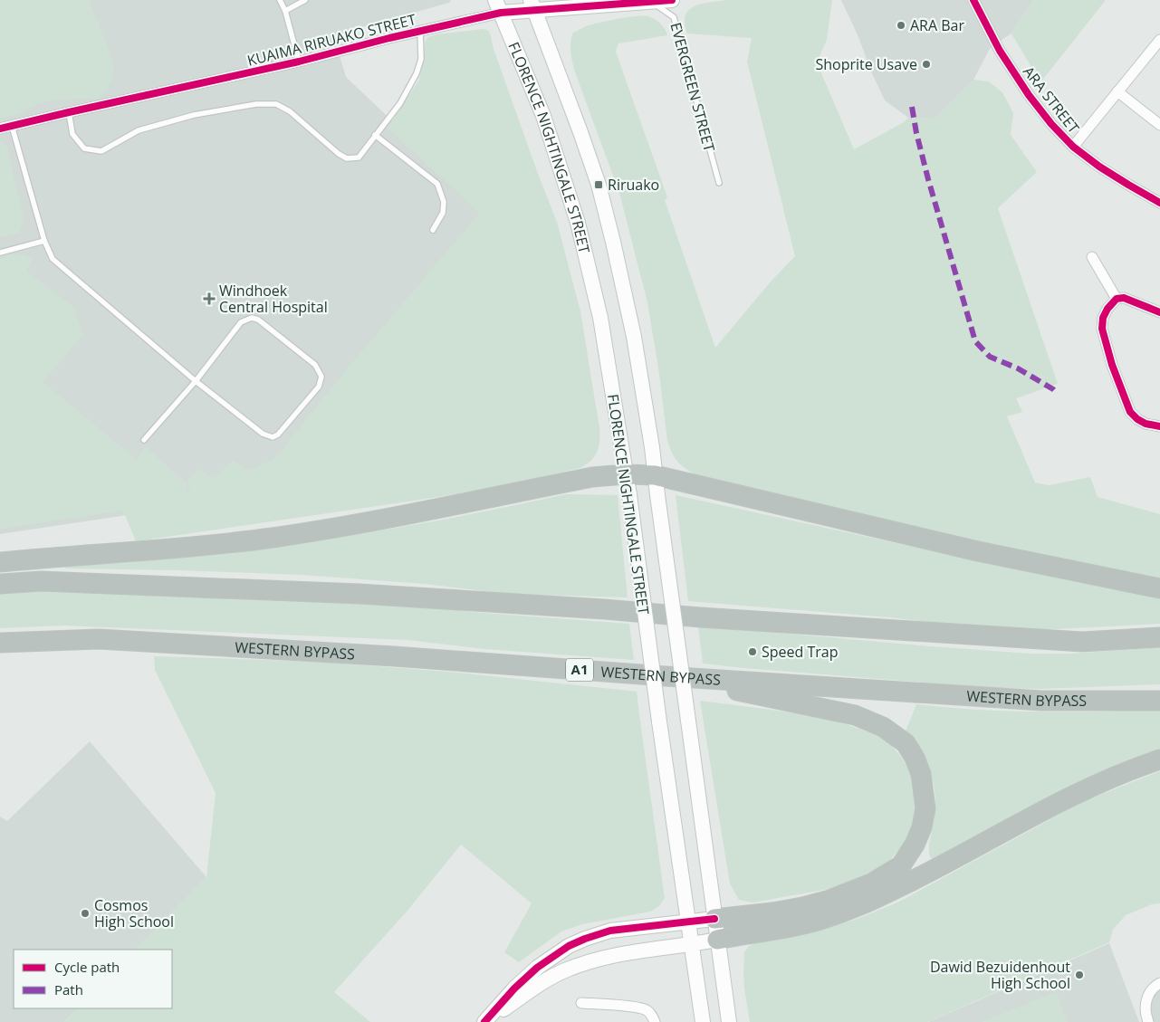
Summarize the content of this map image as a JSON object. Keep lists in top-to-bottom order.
{
  "streets": {
    "highway": ["WESTERN BYPASS", "A1"],
    "main road": ["KUAIMA RIRUAKO STREET", "FLORENCE NIGHTINGALE STREET"],
    "street": ["ARA STREET"],
    "lane": ["EVERGREEN STREET"]
  },
  "crossings": [
    ["KUAIMA RIRUAKO STREET", "EVERGREEN STREET"],
    ["KUAIMA RIRUAKO STREET", "FLORENCE NIGHTINGALE STREET"]
  ],
  "places": {
    "other": [
      "ARA Bar",
      "Shoprite Usave",
      "Speed Trap",
      "Cosmos High School",
      "Dawid Bezuidenhout High School"
    ],
    "transit": ["Riruako"],
    "health": ["Windhoek Central Hospital"]
  },
  "legend": ["Cycle path", "Path"]
}
